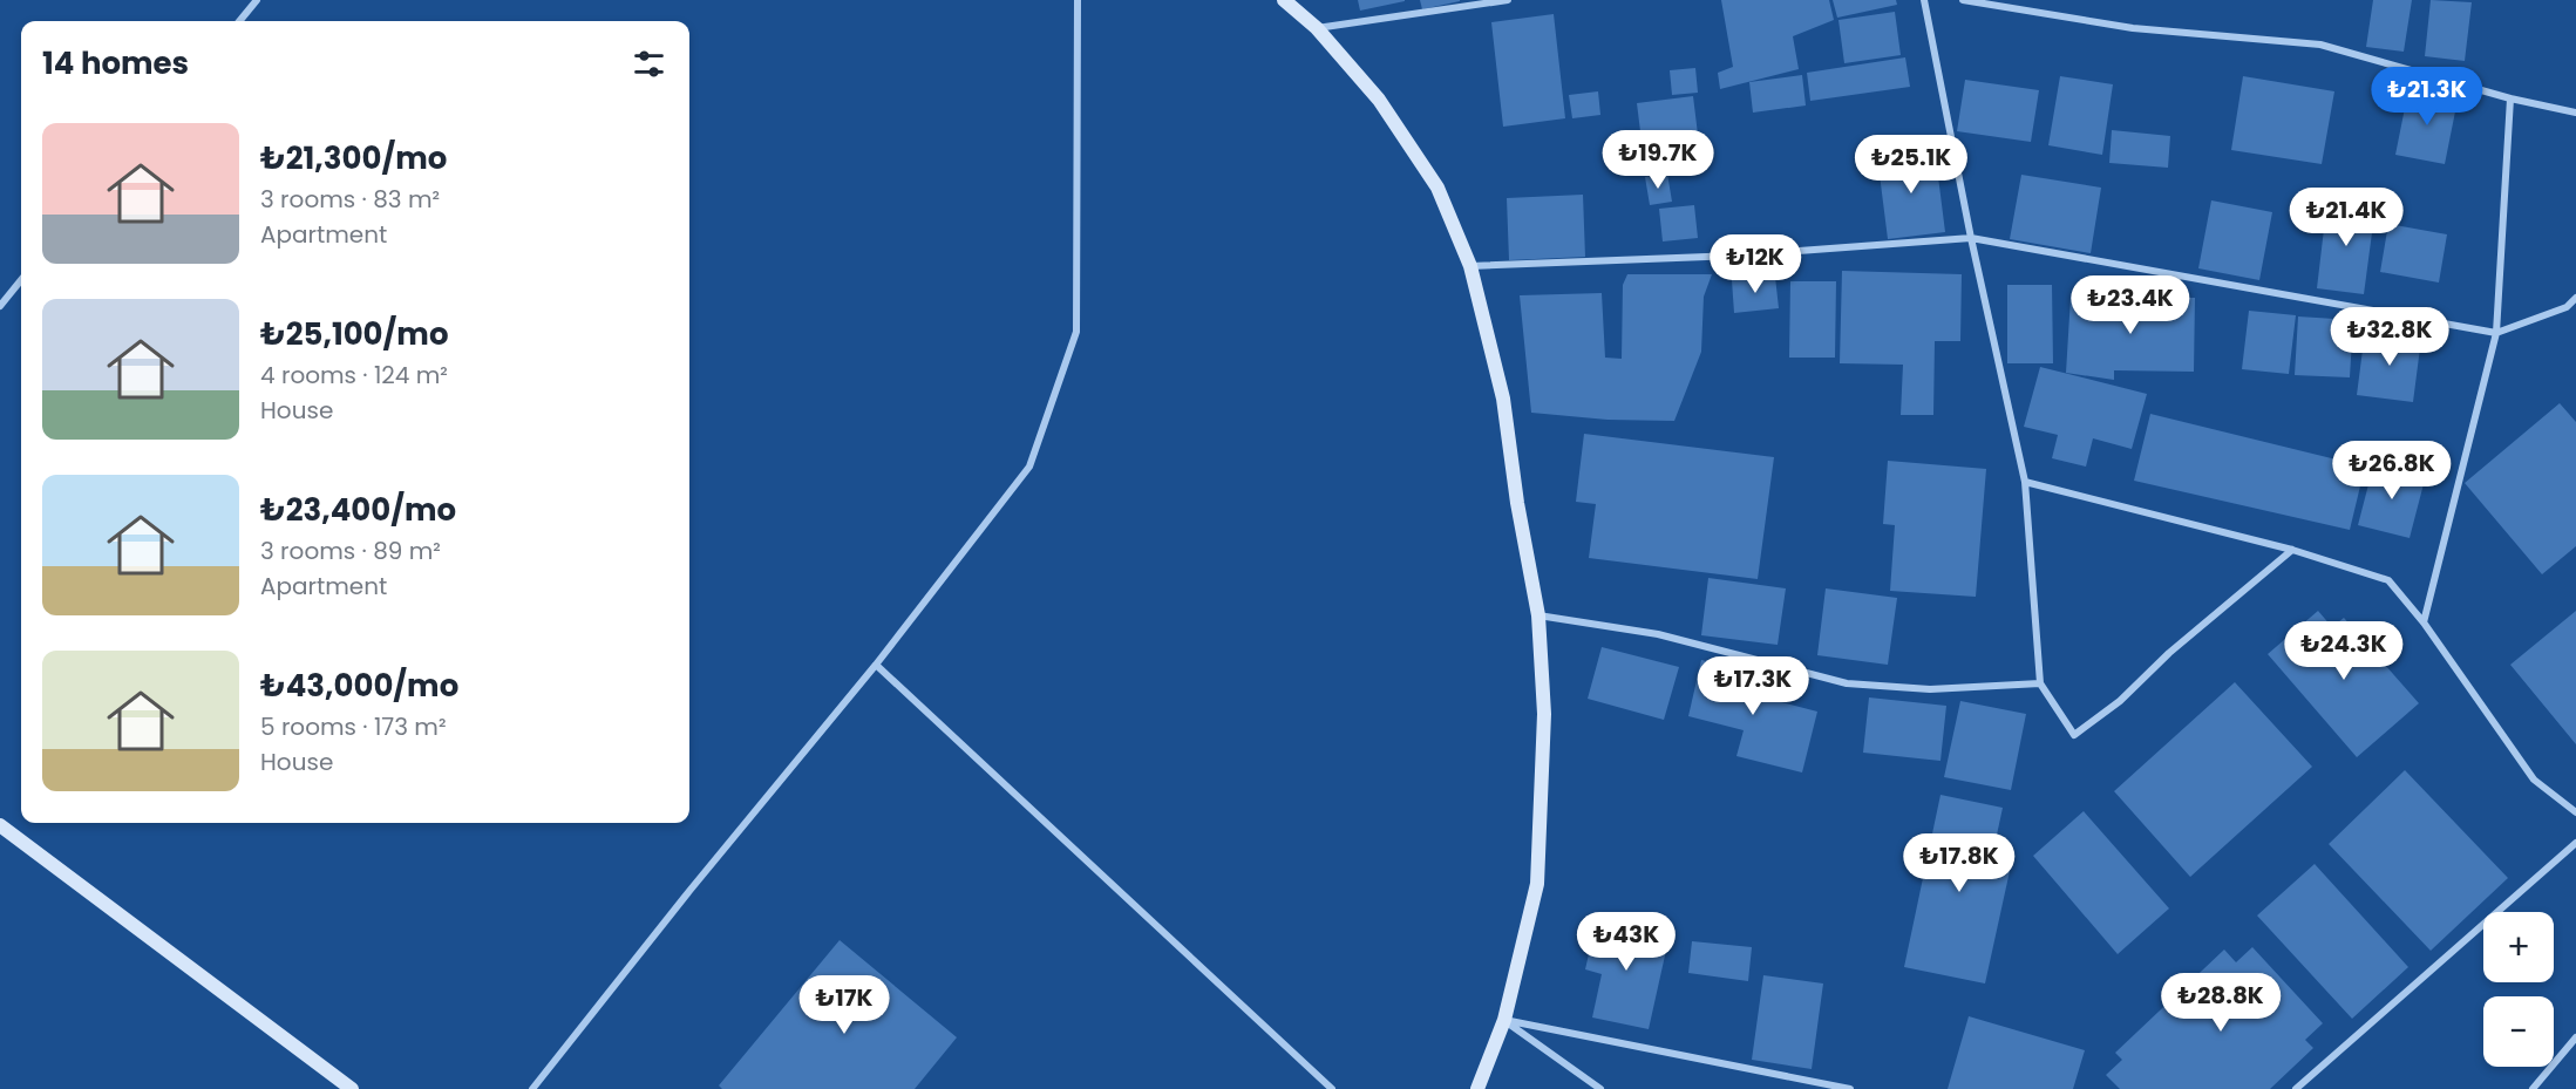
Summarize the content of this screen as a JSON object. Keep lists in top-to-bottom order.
{
  "page": {
    "heading": "14 homes",
    "price": [
      "₺21.3K",
      "₺19.7K",
      "₺25.1K",
      "₺21.4K",
      "₺12K",
      "₺23.4K",
      "₺32.8K",
      "₺26.8K",
      "₺24.3K",
      "₺17.3K",
      "₺17.8K",
      "₺43K",
      "₺28.8K",
      "₺17K"
    ],
    "list": [
      {
        "name": "₺21,300/mo",
        "note": "3 rooms · 83 m² · Apartment"
      },
      {
        "name": "₺25,100/mo",
        "note": "4 rooms · 124 m² · House"
      },
      {
        "name": "₺23,400/mo",
        "note": "3 rooms · 89 m² · Apartment"
      },
      {
        "name": "₺43,000/mo",
        "note": "5 rooms · 173 m² · House"
      }
    ],
    "map_buttons": ["+", "−"]
  }
}
